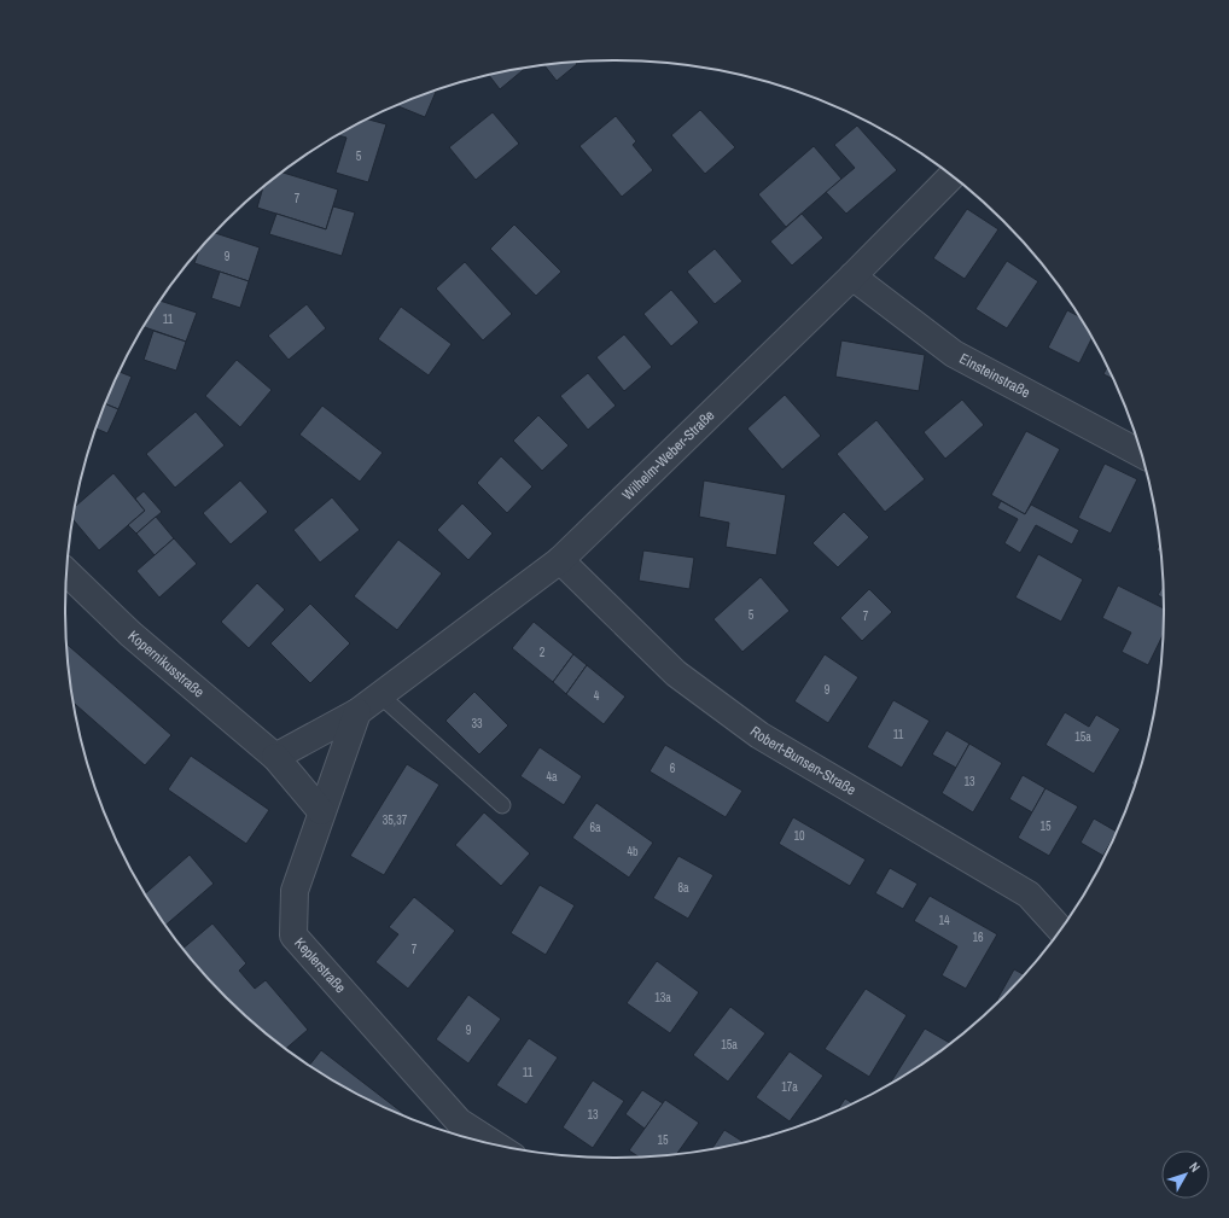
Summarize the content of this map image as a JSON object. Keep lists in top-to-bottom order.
{
  "streets": {
    "street": [
      "Einsteinstraße",
      "Wilhelm-Weber-Straße",
      "Kopernikusstraße",
      "Robert-Bunsen-Straße",
      "Keplerstraße"
    ]
  },
  "crossings": [
    ["Einsteinstraße", "Wilhelm-Weber-Straße"],
    ["Wilhelm-Weber-Straße", "Robert-Bunsen-Straße"],
    ["Wilhelm-Weber-Straße", "Keplerstraße"],
    ["Kopernikusstraße", "Keplerstraße"]
  ],
  "house_numbers": [
    "5",
    "7",
    "9",
    "11",
    "5",
    "7",
    "2",
    "9",
    "4",
    "33",
    "11",
    "15a",
    "6",
    "4a",
    "13",
    "35,37",
    "15",
    "6a",
    "10",
    "4b",
    "8a",
    "14",
    "16",
    "7",
    "13a",
    "9",
    "15a",
    "11",
    "17a",
    "13",
    "15"
  ],
  "north": "top right"
}
